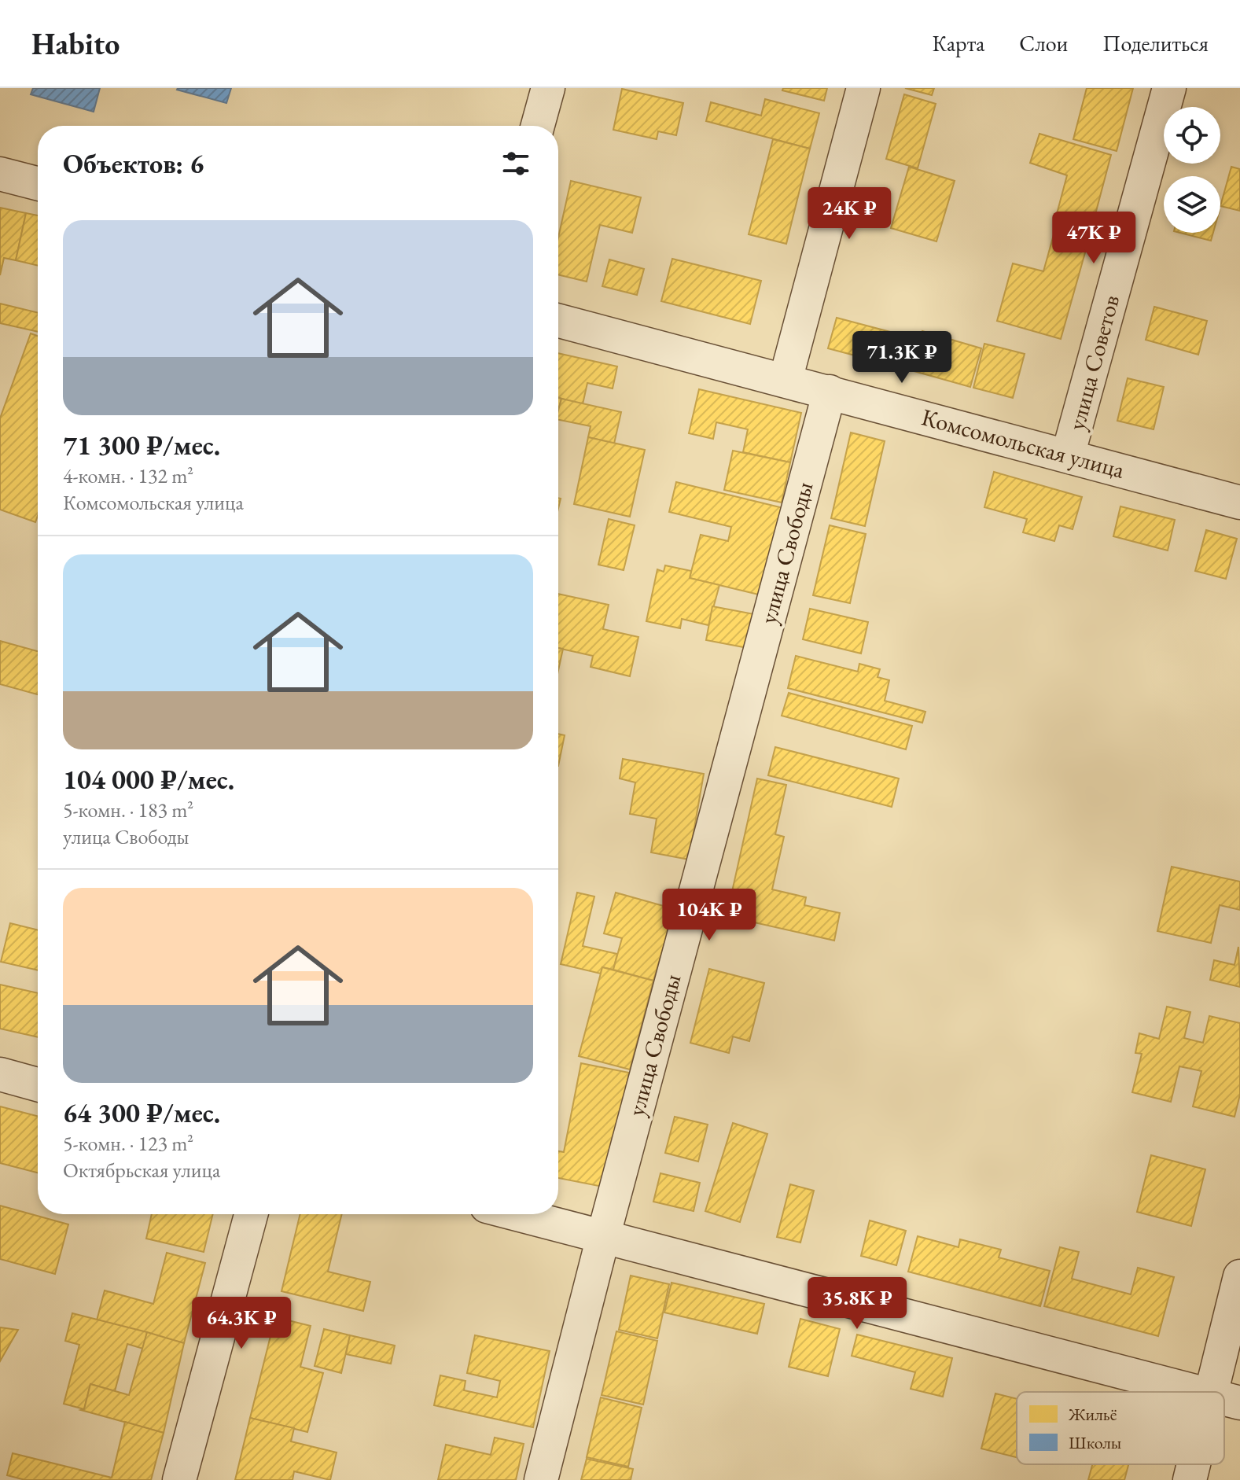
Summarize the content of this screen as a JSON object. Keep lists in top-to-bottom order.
{
  "streets": {
    "street": ["улица Советов", "Комсомольская улица", "улица Свободы"]
  },
  "crossings": [
    ["улица Советов", "Комсомольская улица"],
    ["Комсомольская улица", "улица Свободы"]
  ],
  "legend": ["Жильё", "Школы"],
  "page": {
    "header": "Habito",
    "nav": ["Карта", "Слои", "Поделиться"],
    "heading": "Объектов: 6",
    "price": [
      "24K ₽",
      "47K ₽",
      "71.3K ₽",
      "104K ₽",
      "35.8K ₽",
      "64.3K ₽"
    ],
    "list": [
      {
        "name": "71 300 ₽/мес.",
        "note": "4-комн. · 132 m² · Комсомольская улица"
      },
      {
        "name": "104 000 ₽/мес.",
        "note": "5-комн. · 183 m² · улица Свободы"
      },
      {
        "name": "64 300 ₽/мес.",
        "note": "5-комн. · 123 m² · Октябрьская улица"
      }
    ]
  }
}
